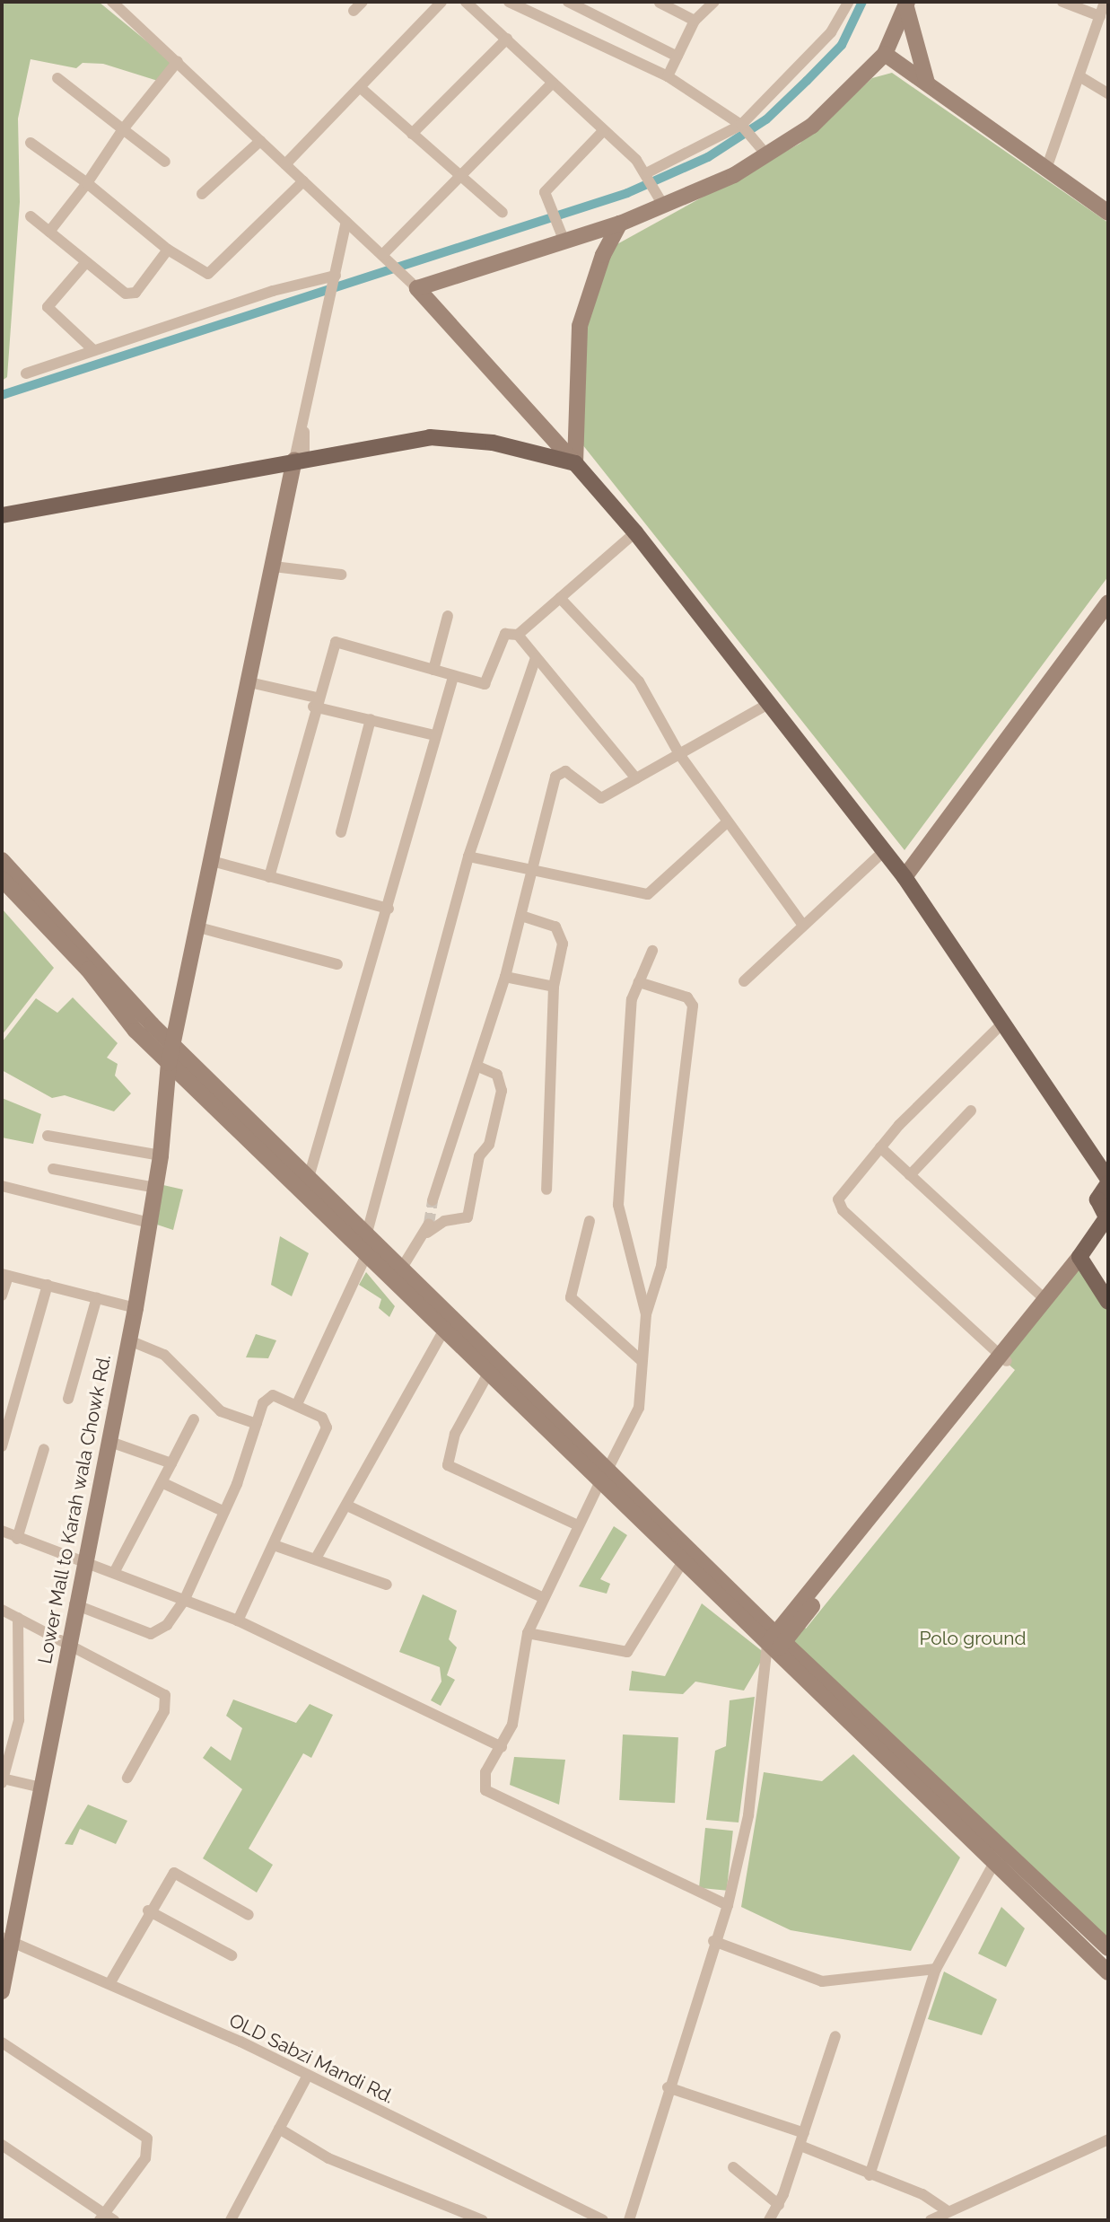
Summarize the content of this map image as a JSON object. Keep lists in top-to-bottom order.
{
  "streets": {
    "main road": ["Lower Mall to Karah wala Chowk Rd."],
    "street": ["OLD Sabzi Mandi Rd."]
  },
  "crossings": [
    ["Lower Mall to Karah wala Chowk Rd.", "OLD Sabzi Mandi Rd."]
  ],
  "parks": ["Polo ground"]
}
